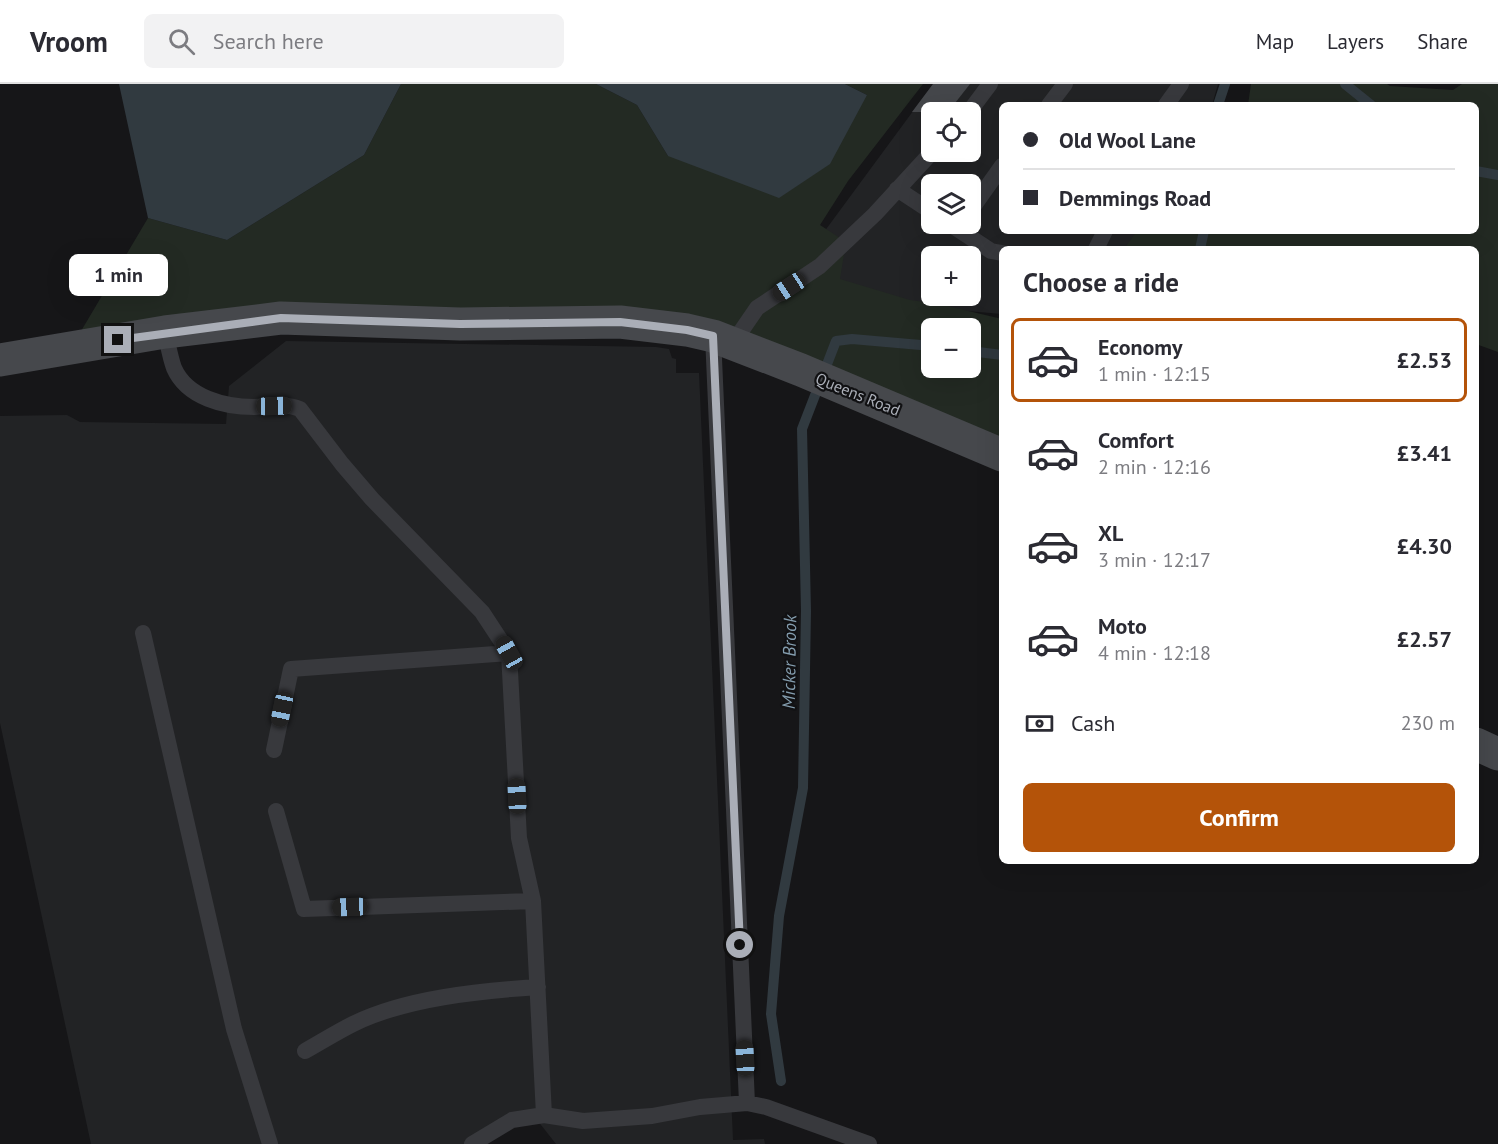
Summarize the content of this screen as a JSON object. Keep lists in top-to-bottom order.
{
  "streets": {
    "street": ["Queens Road"]
  },
  "water": ["Micker Brook"],
  "page": {
    "header": "Vroom",
    "search": "Search here",
    "nav": ["Map", "Layers", "Share"],
    "map_buttons": ["+", "−"],
    "banner": ["Old Wool Lane", "Demmings Road"],
    "heading": "Choose a ride",
    "bubble": "1 min",
    "list": [
      {
        "name": "Economy",
        "note": "1 min · 12:15",
        "value": "£2.53"
      },
      {
        "name": "Comfort",
        "note": "2 min · 12:16",
        "value": "£3.41"
      },
      {
        "name": "XL",
        "note": "3 min · 12:17",
        "value": "£4.30"
      },
      {
        "name": "Moto",
        "note": "4 min · 12:18",
        "value": "£2.57"
      }
    ],
    "pay": ["Cash", "230 m"],
    "buttons": "Confirm"
  }
}
